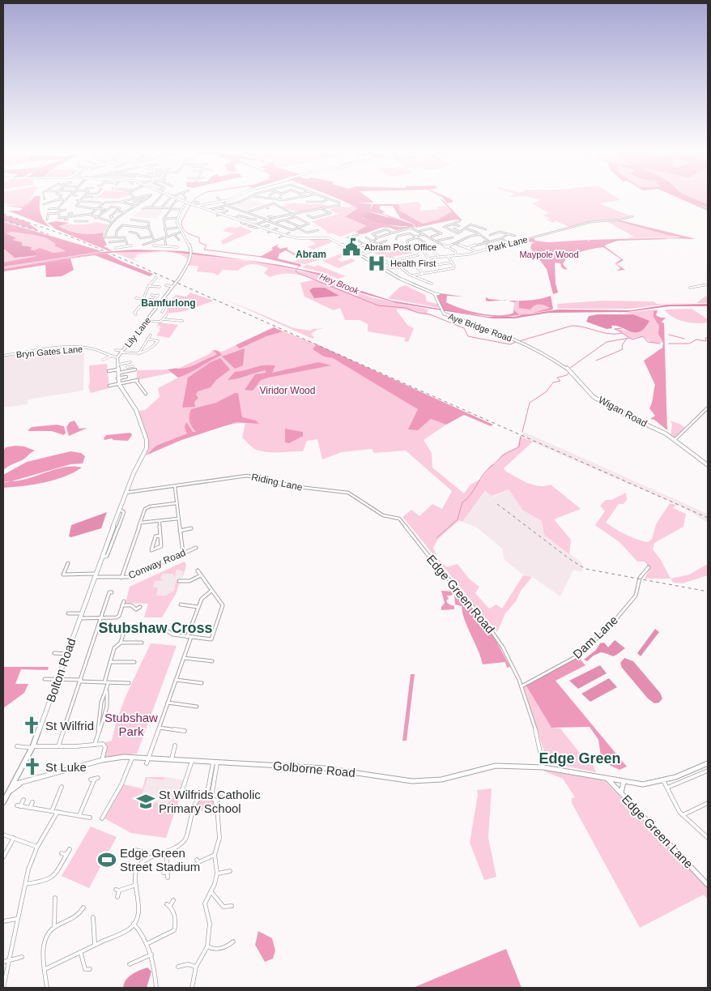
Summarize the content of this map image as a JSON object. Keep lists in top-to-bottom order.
{
  "streets": {
    "main road": [
      "Aye Bridge Road",
      "Lily Lane",
      "Wigan Road",
      "Bolton Road",
      "Golborne Road",
      "Edge Green Lane"
    ],
    "street": [
      "Park Lane",
      "Bryn Gates Lane",
      "Riding Lane",
      "Conway Road",
      "Edge Green Road",
      "Dam Lane"
    ]
  },
  "crossings": [
    ["Aye Bridge Road", "Wigan Road"],
    ["Lily Lane", "Bryn Gates Lane"],
    ["Lily Lane", "Bolton Road"],
    ["Bryn Gates Lane", "Bolton Road"],
    ["Riding Lane", "Edge Green Road"],
    ["Riding Lane", "Bolton Road"],
    ["Conway Road", "Bolton Road"],
    ["Edge Green Road", "Dam Lane"],
    ["Edge Green Road", "Golborne Road"],
    ["Bolton Road", "Golborne Road"],
    ["Golborne Road", "Edge Green Lane"]
  ],
  "districts": [
    "Abram",
    "Bamfurlong",
    "Stubshaw Cross",
    "Edge Green"
  ],
  "water": ["Hey Brook"],
  "parks": ["Maypole Wood", "Viridor Wood", "Stubshaw Park"],
  "places": {
    "public building": ["Abram Post Office"],
    "hospital": ["Health First"],
    "church": ["St Wilfrid", "St Luke"],
    "school or university": ["St Wilfrids Catholic Primary School"],
    "sports": ["Edge Green Street Stadium"]
  }
}
